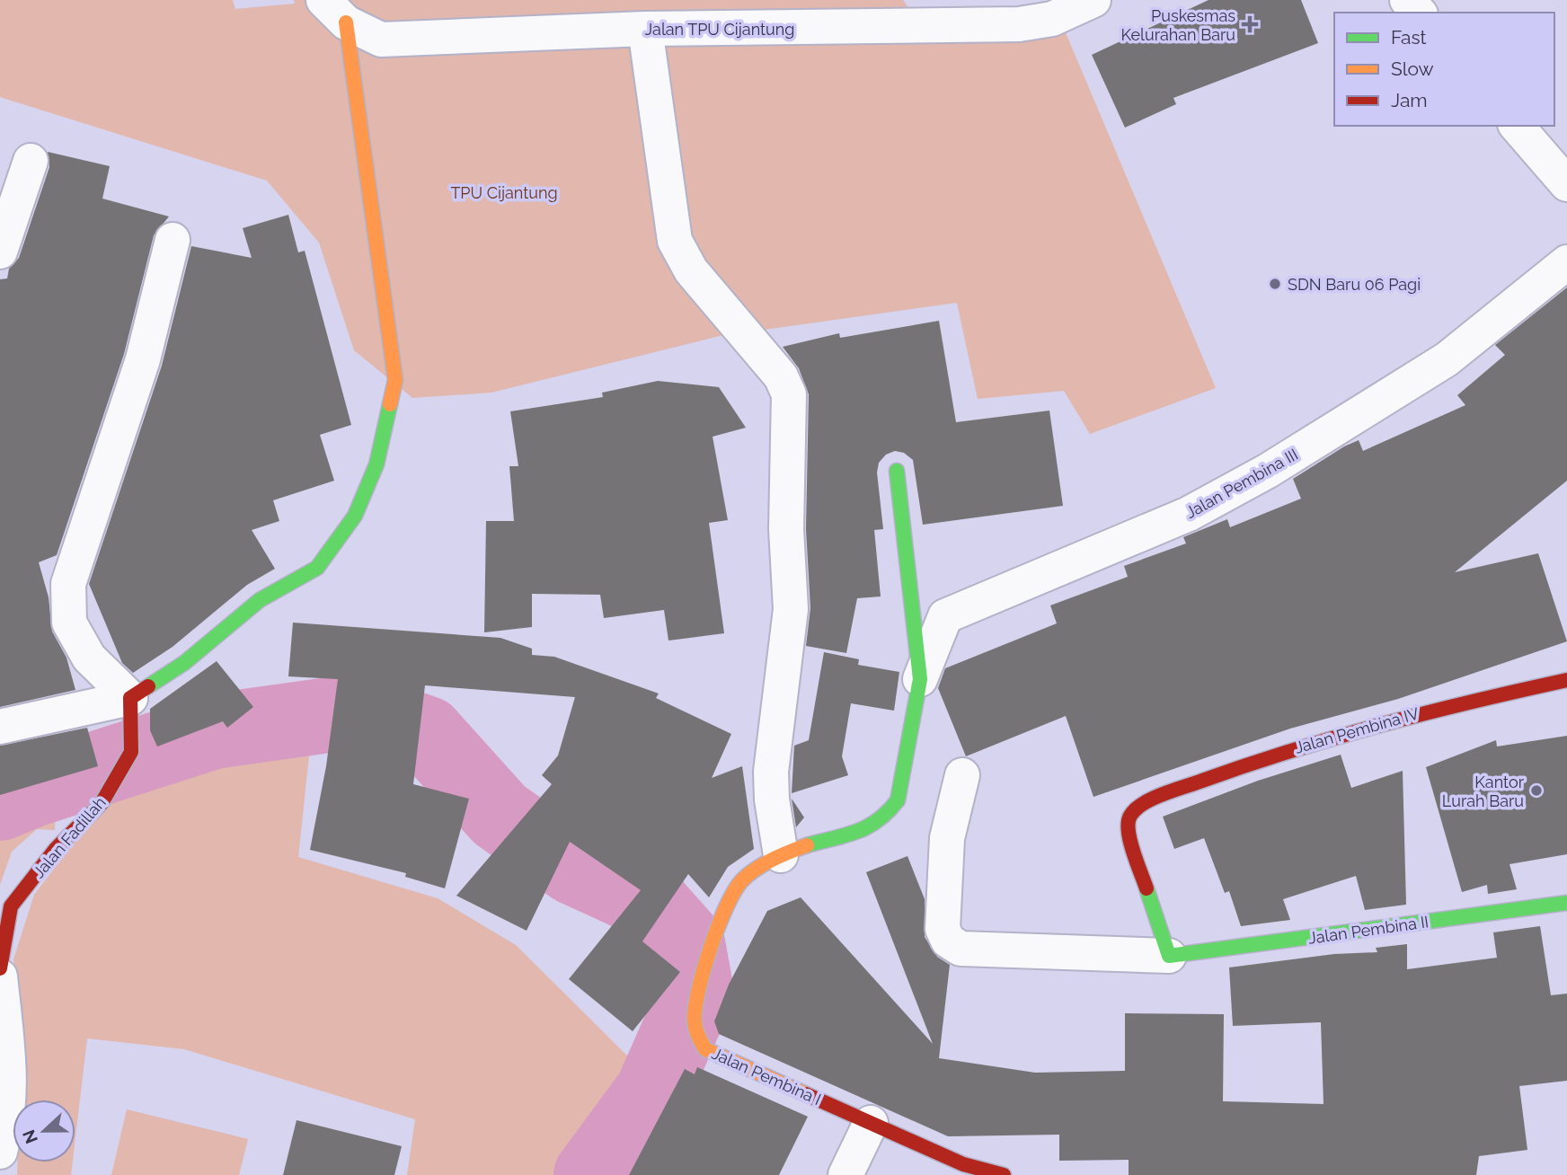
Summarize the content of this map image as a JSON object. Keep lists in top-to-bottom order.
{
  "streets": {
    "street": [
      "Jalan TPU Cijantung",
      "Jalan Pembina III",
      "Jalan Pembina IV",
      "Jalan Fadillah",
      "Jalan Pembina II",
      "Jalan Pembina I"
    ]
  },
  "crossings": [
    ["Jalan Pembina III", "Jalan Pembina I"],
    ["Jalan Pembina IV", "Jalan Pembina II"]
  ],
  "parks": ["TPU Cijantung"],
  "places": {
    "health": ["Puskesmas Kelurahan Baru"],
    "other": ["SDN Baru 06 Pagi", "Kantor Lurah Baru"]
  },
  "legend": ["Fast", "Slow", "Jam"],
  "north": "left"
}
